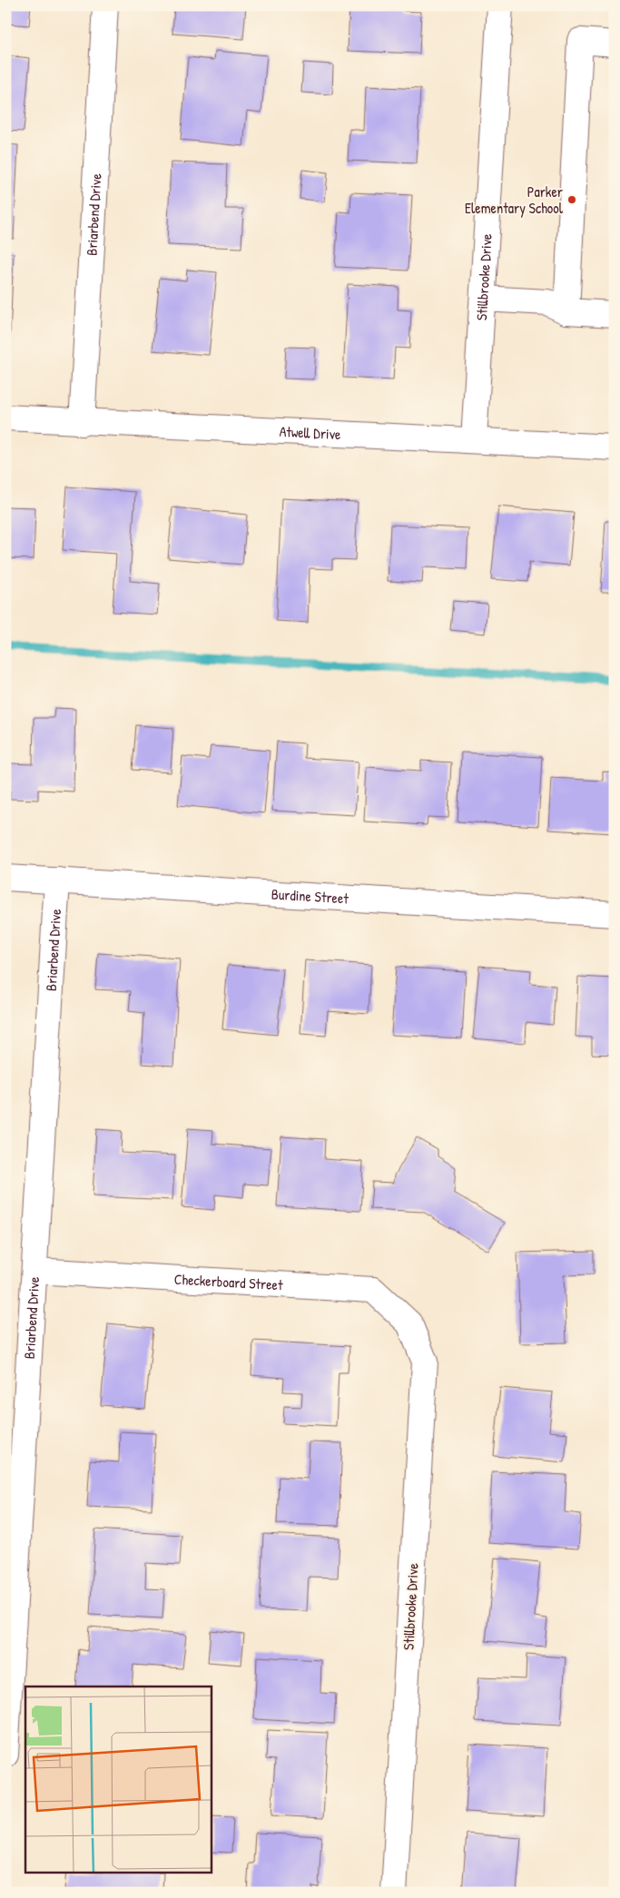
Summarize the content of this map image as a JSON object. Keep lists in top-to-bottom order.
{
  "streets": {
    "street": [
      "Briarbend Drive",
      "Stillbrooke Drive",
      "Atwell Drive",
      "Burdine Street",
      "Checkerboard Street"
    ]
  },
  "crossings": [
    ["Briarbend Drive", "Atwell Drive"],
    ["Briarbend Drive", "Burdine Street"],
    ["Briarbend Drive", "Checkerboard Street"],
    ["Stillbrooke Drive", "Atwell Drive"],
    ["Stillbrooke Drive", "Checkerboard Street"]
  ],
  "places": ["Parker Elementary School"]
}
